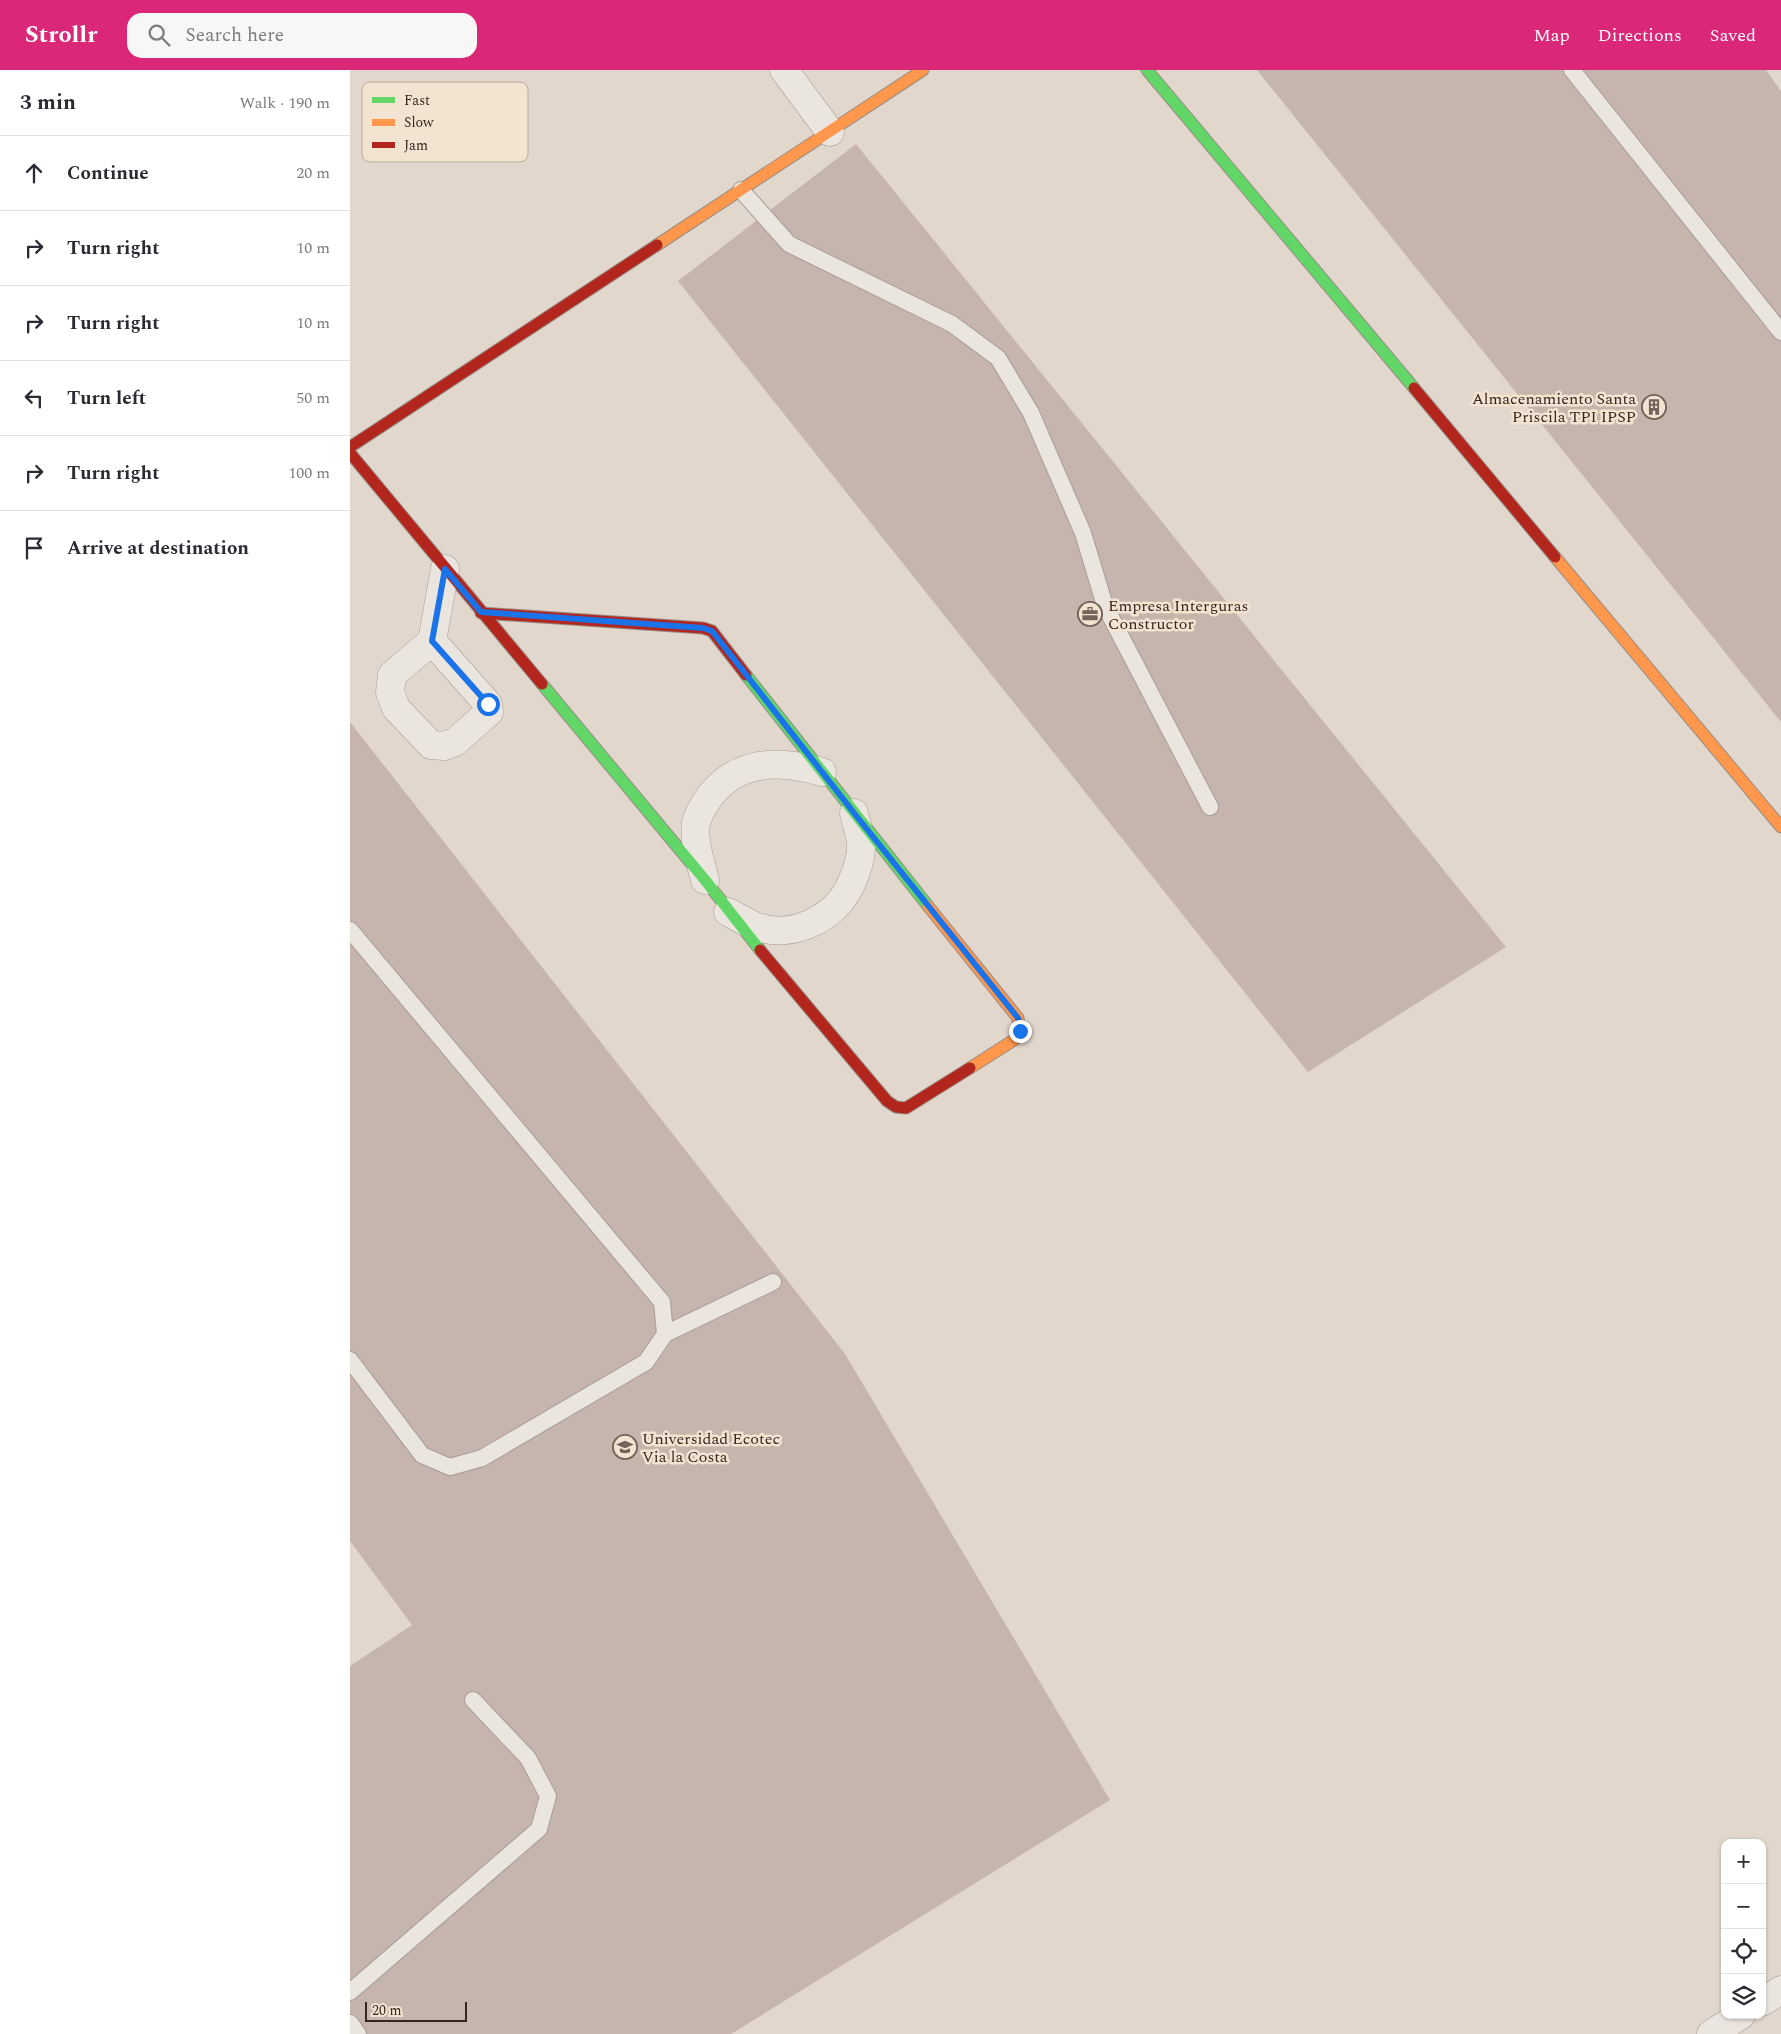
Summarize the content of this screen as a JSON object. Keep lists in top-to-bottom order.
{
  "places": {
    "building": ["Almacenamiento Santa Priscila TPI IPSP"],
    "office": ["Empresa Interguras Constructor"],
    "school or university": ["Universidad Ecotec Via la Costa"]
  },
  "legend": ["Fast", "Slow", "Jam"],
  "scale_bar": "20 m",
  "page": {
    "header": "Strollr",
    "search": "Search here",
    "nav": ["Map", "Directions", "Saved"],
    "heading": ["3 min", "Walk · 190 m"],
    "list": [
      ["Continue", "20 m"],
      ["Turn right", "10 m"],
      ["Turn right", "10 m"],
      ["Turn left", "50 m"],
      ["Turn right", "100 m"],
      "Arrive at destination"
    ],
    "map_buttons": ["+", "−"],
    "scale": "20 m"
  }
}
